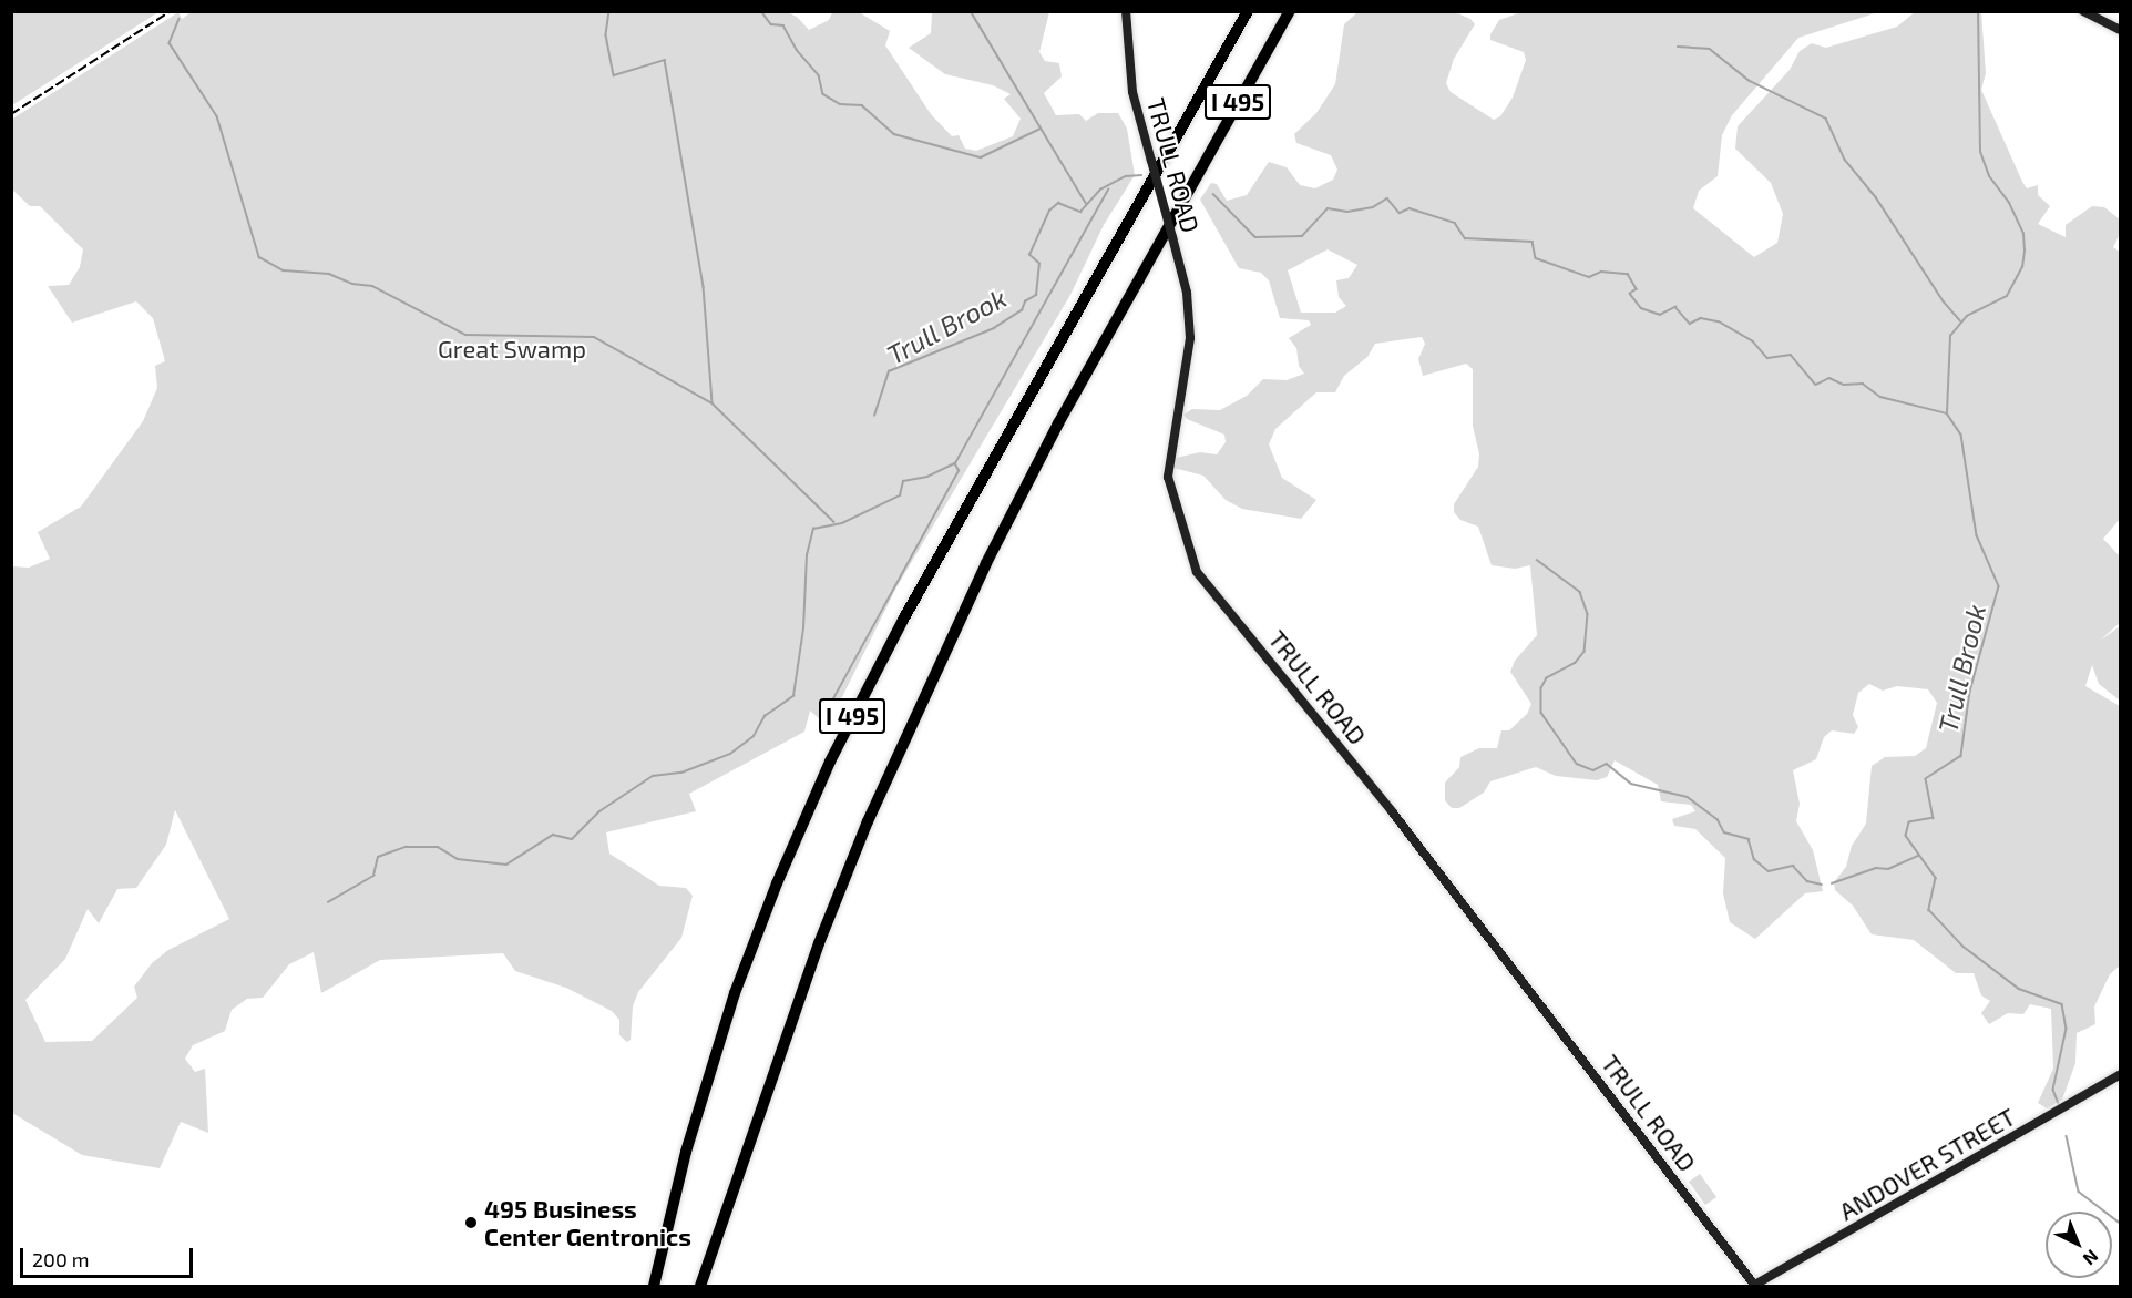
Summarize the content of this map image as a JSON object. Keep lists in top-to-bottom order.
{
  "streets": {
    "highway": ["I 495"],
    "street": ["TRULL ROAD", "ANDOVER STREET"]
  },
  "crossings": [
    ["TRULL ROAD", "ANDOVER STREET"]
  ],
  "water": ["Trull Brook"],
  "parks": ["Great Swamp"],
  "places": ["495 Business Center Gentronics"],
  "scale_bar": "200 m",
  "north": "bottom right"
}
